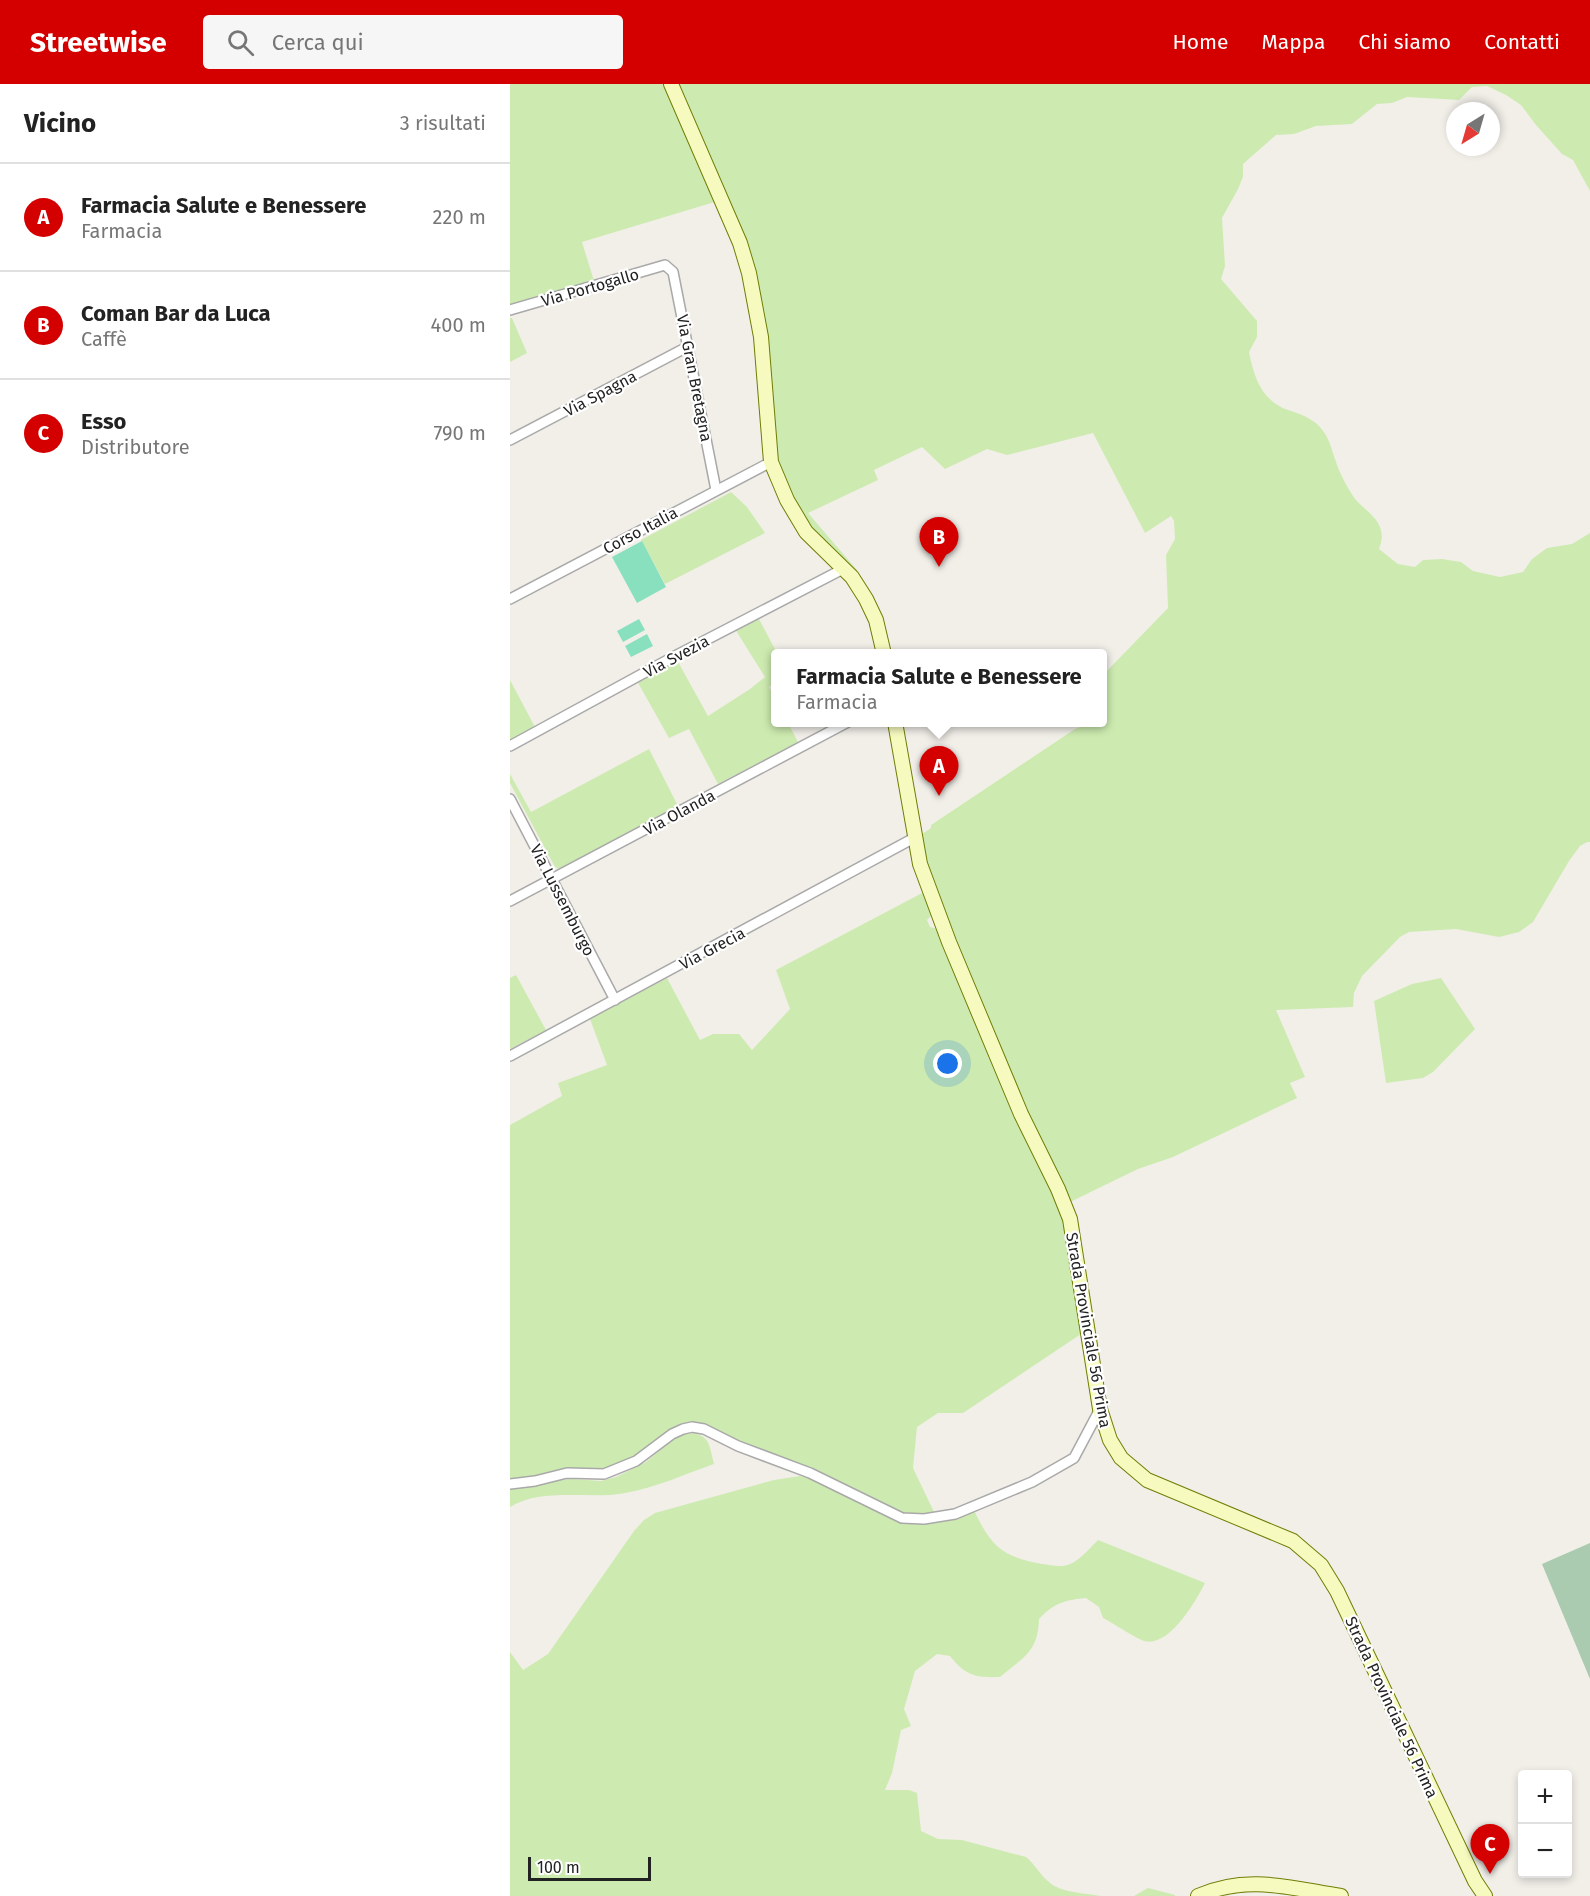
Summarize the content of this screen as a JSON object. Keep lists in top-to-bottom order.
{
  "streets": {
    "street": [
      "Via Portogallo",
      "Via Gran Bretagna",
      "Via Spagna",
      "Corso Italia",
      "Via Svezia",
      "Via Olanda",
      "Via Lussemburgo",
      "Via Grecia",
      "Strada Provinciale 56 Prima"
    ]
  },
  "crossings": [
    ["Via Portogallo", "Via Gran Bretagna"],
    ["Via Gran Bretagna", "Via Spagna"],
    ["Via Gran Bretagna", "Corso Italia"],
    ["Via Olanda", "Via Lussemburgo"],
    ["Via Lussemburgo", "Via Grecia"],
    ["Via Grecia", "Strada Provinciale 56 Prima"]
  ],
  "scale_bar": "100 m",
  "north": "bottom left",
  "page": {
    "header": "Streetwise",
    "search": "Cerca qui",
    "nav": [
      "Home",
      "Mappa",
      "Chi siamo",
      "Contatti"
    ],
    "heading": ["Vicino", "3 risultati"],
    "list": [
      {
        "mark": "A",
        "name": "Farmacia Salute e Benessere",
        "note": "Farmacia",
        "value": "220 m"
      },
      {
        "mark": "B",
        "name": "Coman Bar da Luca",
        "note": "Caffè",
        "value": "400 m"
      },
      {
        "mark": "C",
        "name": "Esso",
        "note": "Distributore",
        "value": "790 m"
      }
    ],
    "pins": ["B", "A", "C"],
    "popup": ["Farmacia Salute e Benessere", "Farmacia"],
    "map_buttons": ["+", "−"],
    "scale": "100 m"
  }
}
